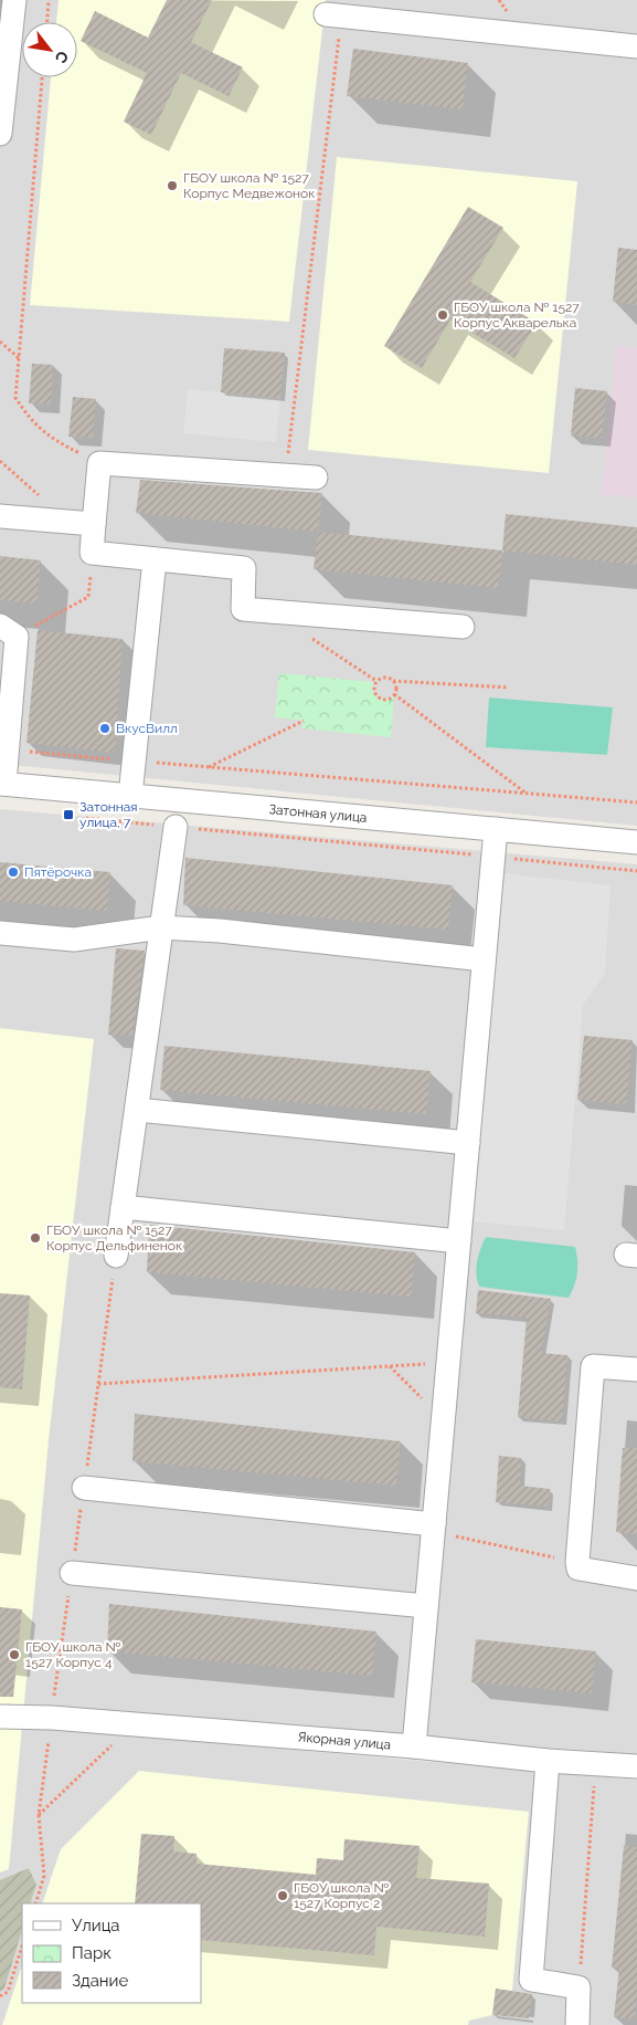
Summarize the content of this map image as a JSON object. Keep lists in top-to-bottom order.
{
  "streets": {
    "street": ["Затонная улица", "Якорная улица"]
  },
  "places": {
    "other": [
      "ГБОУ школа № 1527 Корпус Медвежонок",
      "ГБОУ школа № 1527 Корпус Акварелька",
      "ВкусВилл",
      "Пятёрочка",
      "ГБОУ школа № 1527 Корпус Дельфиненок",
      "ГБОУ школа № 1527 Корпус 4",
      "ГБОУ школа № 1527 Корпус 2"
    ],
    "transit": ["Затонная улица, 7"]
  },
  "legend": ["Улица", "Парк", "Здание"],
  "north": "bottom right"
}
